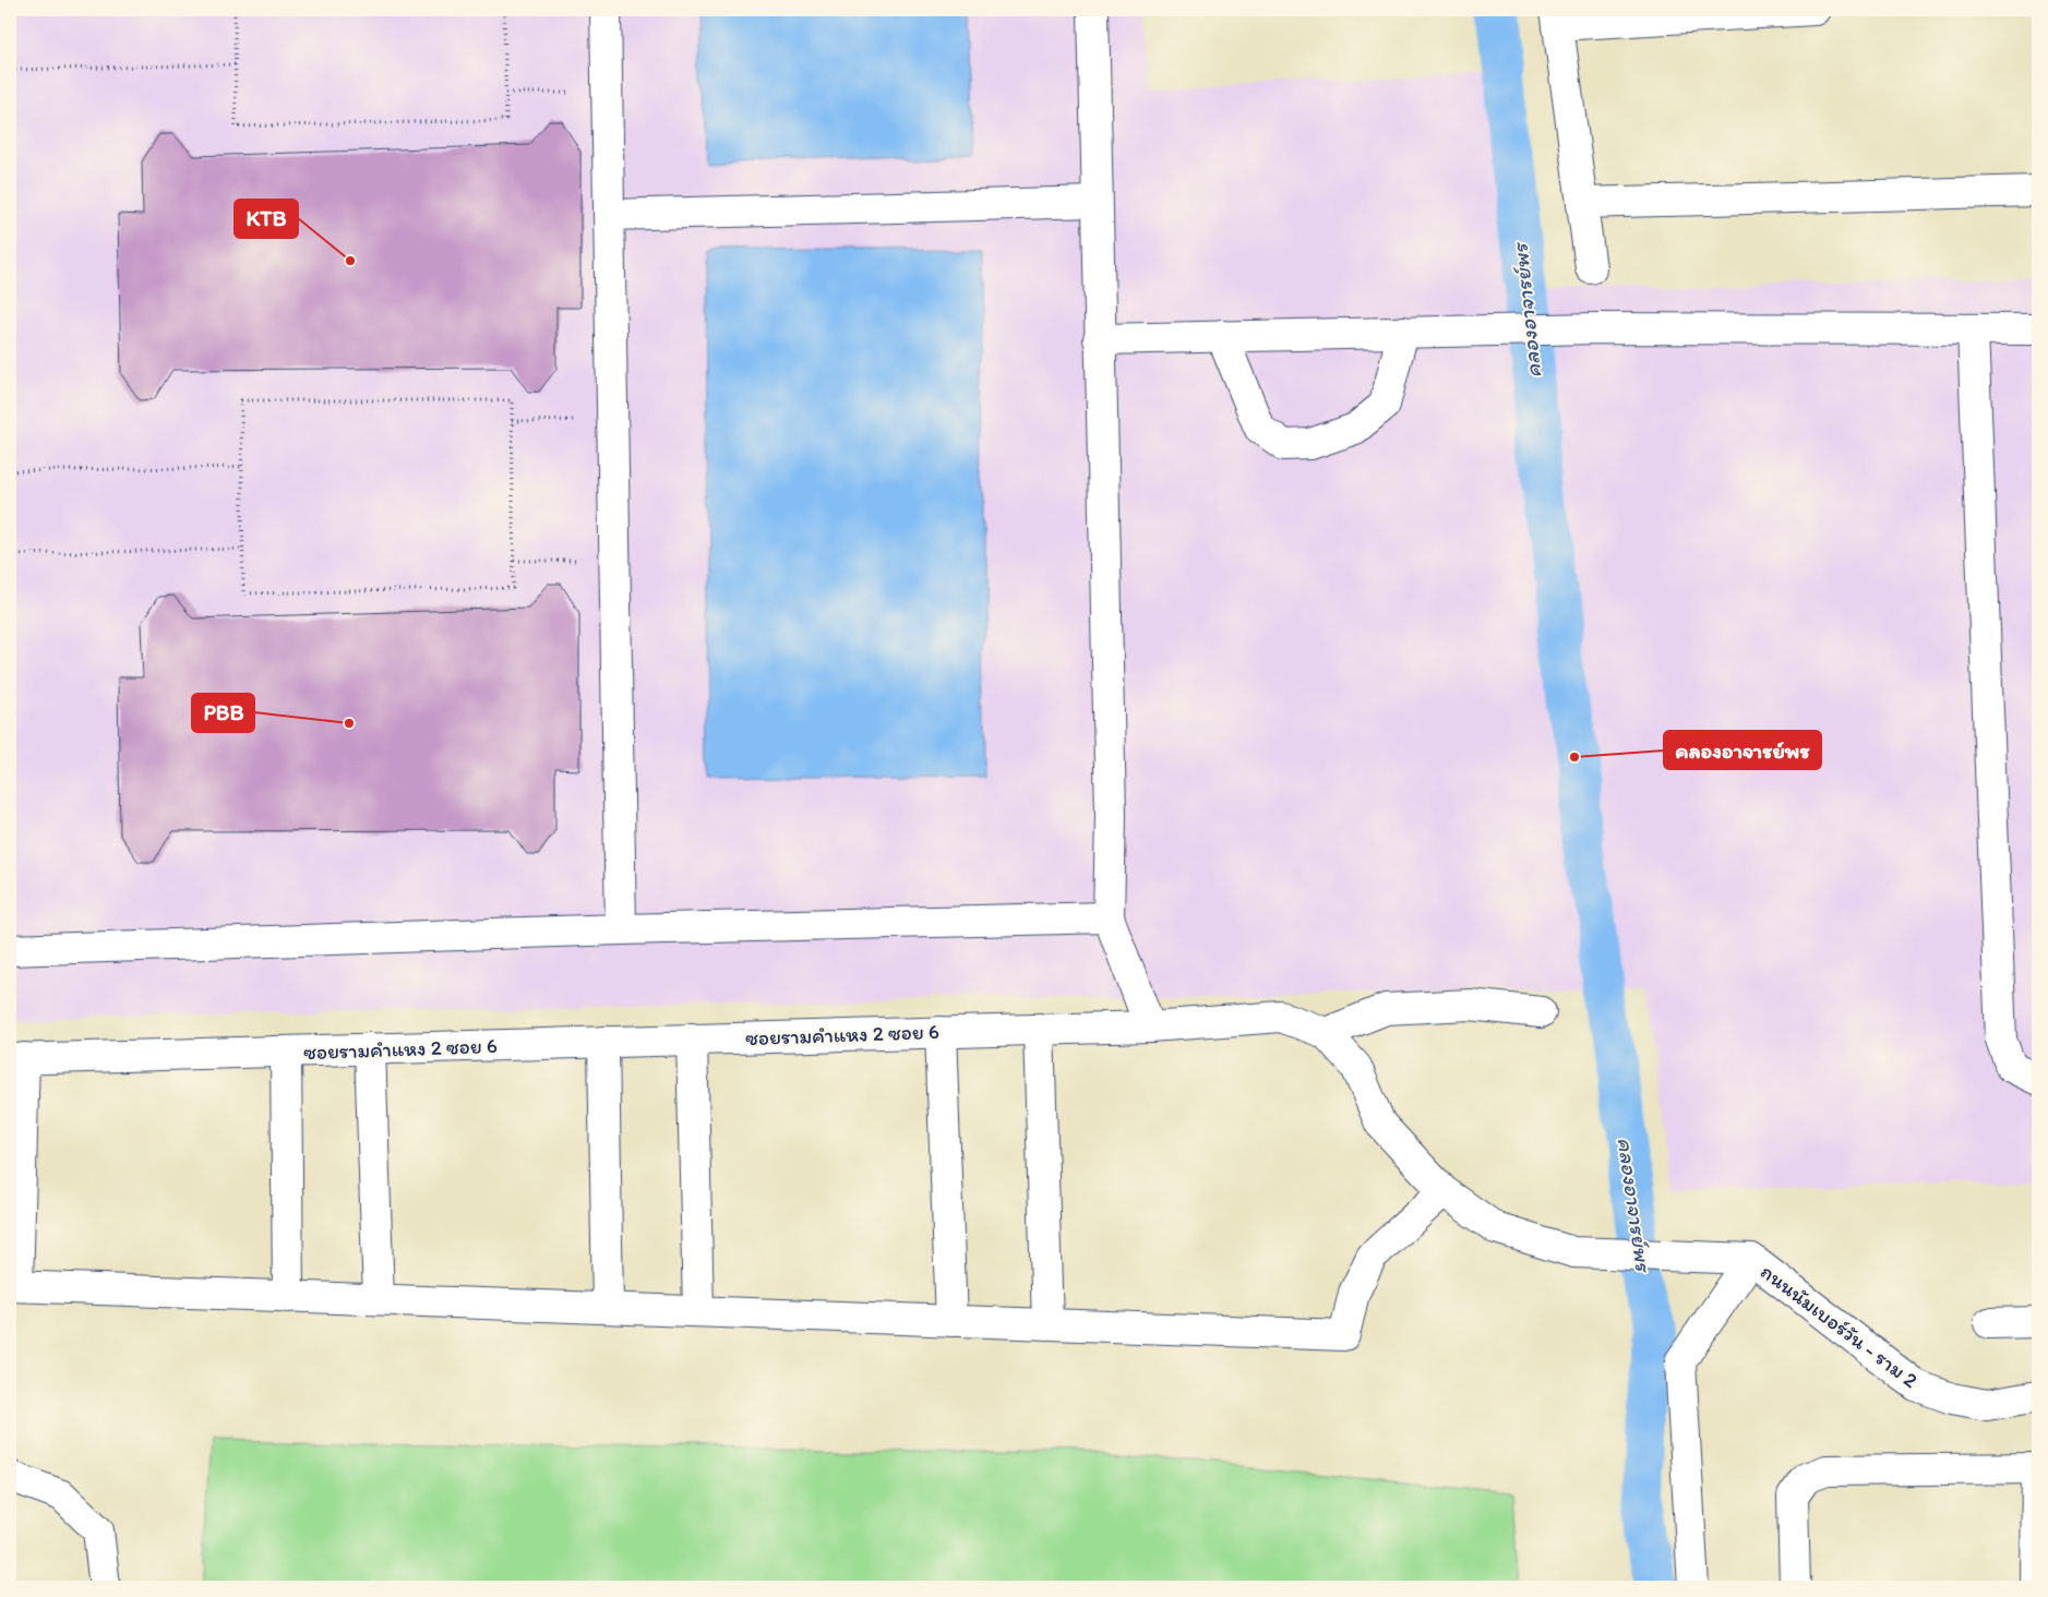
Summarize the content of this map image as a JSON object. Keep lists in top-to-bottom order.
{
  "streets": {
    "street": ["ซอยรามคำแหง 2 ซอย 6", "ถนนนัมเบอร์วัน - ราม 2"]
  },
  "crossings": [
    ["ซอยรามคำแหง 2 ซอย 6", "ถนนนัมเบอร์วัน - ราม 2"]
  ],
  "water": ["คลองอาจารย์พร"],
  "places": ["KTB", "PBB", "คลองอาจารย์พร"]
}
